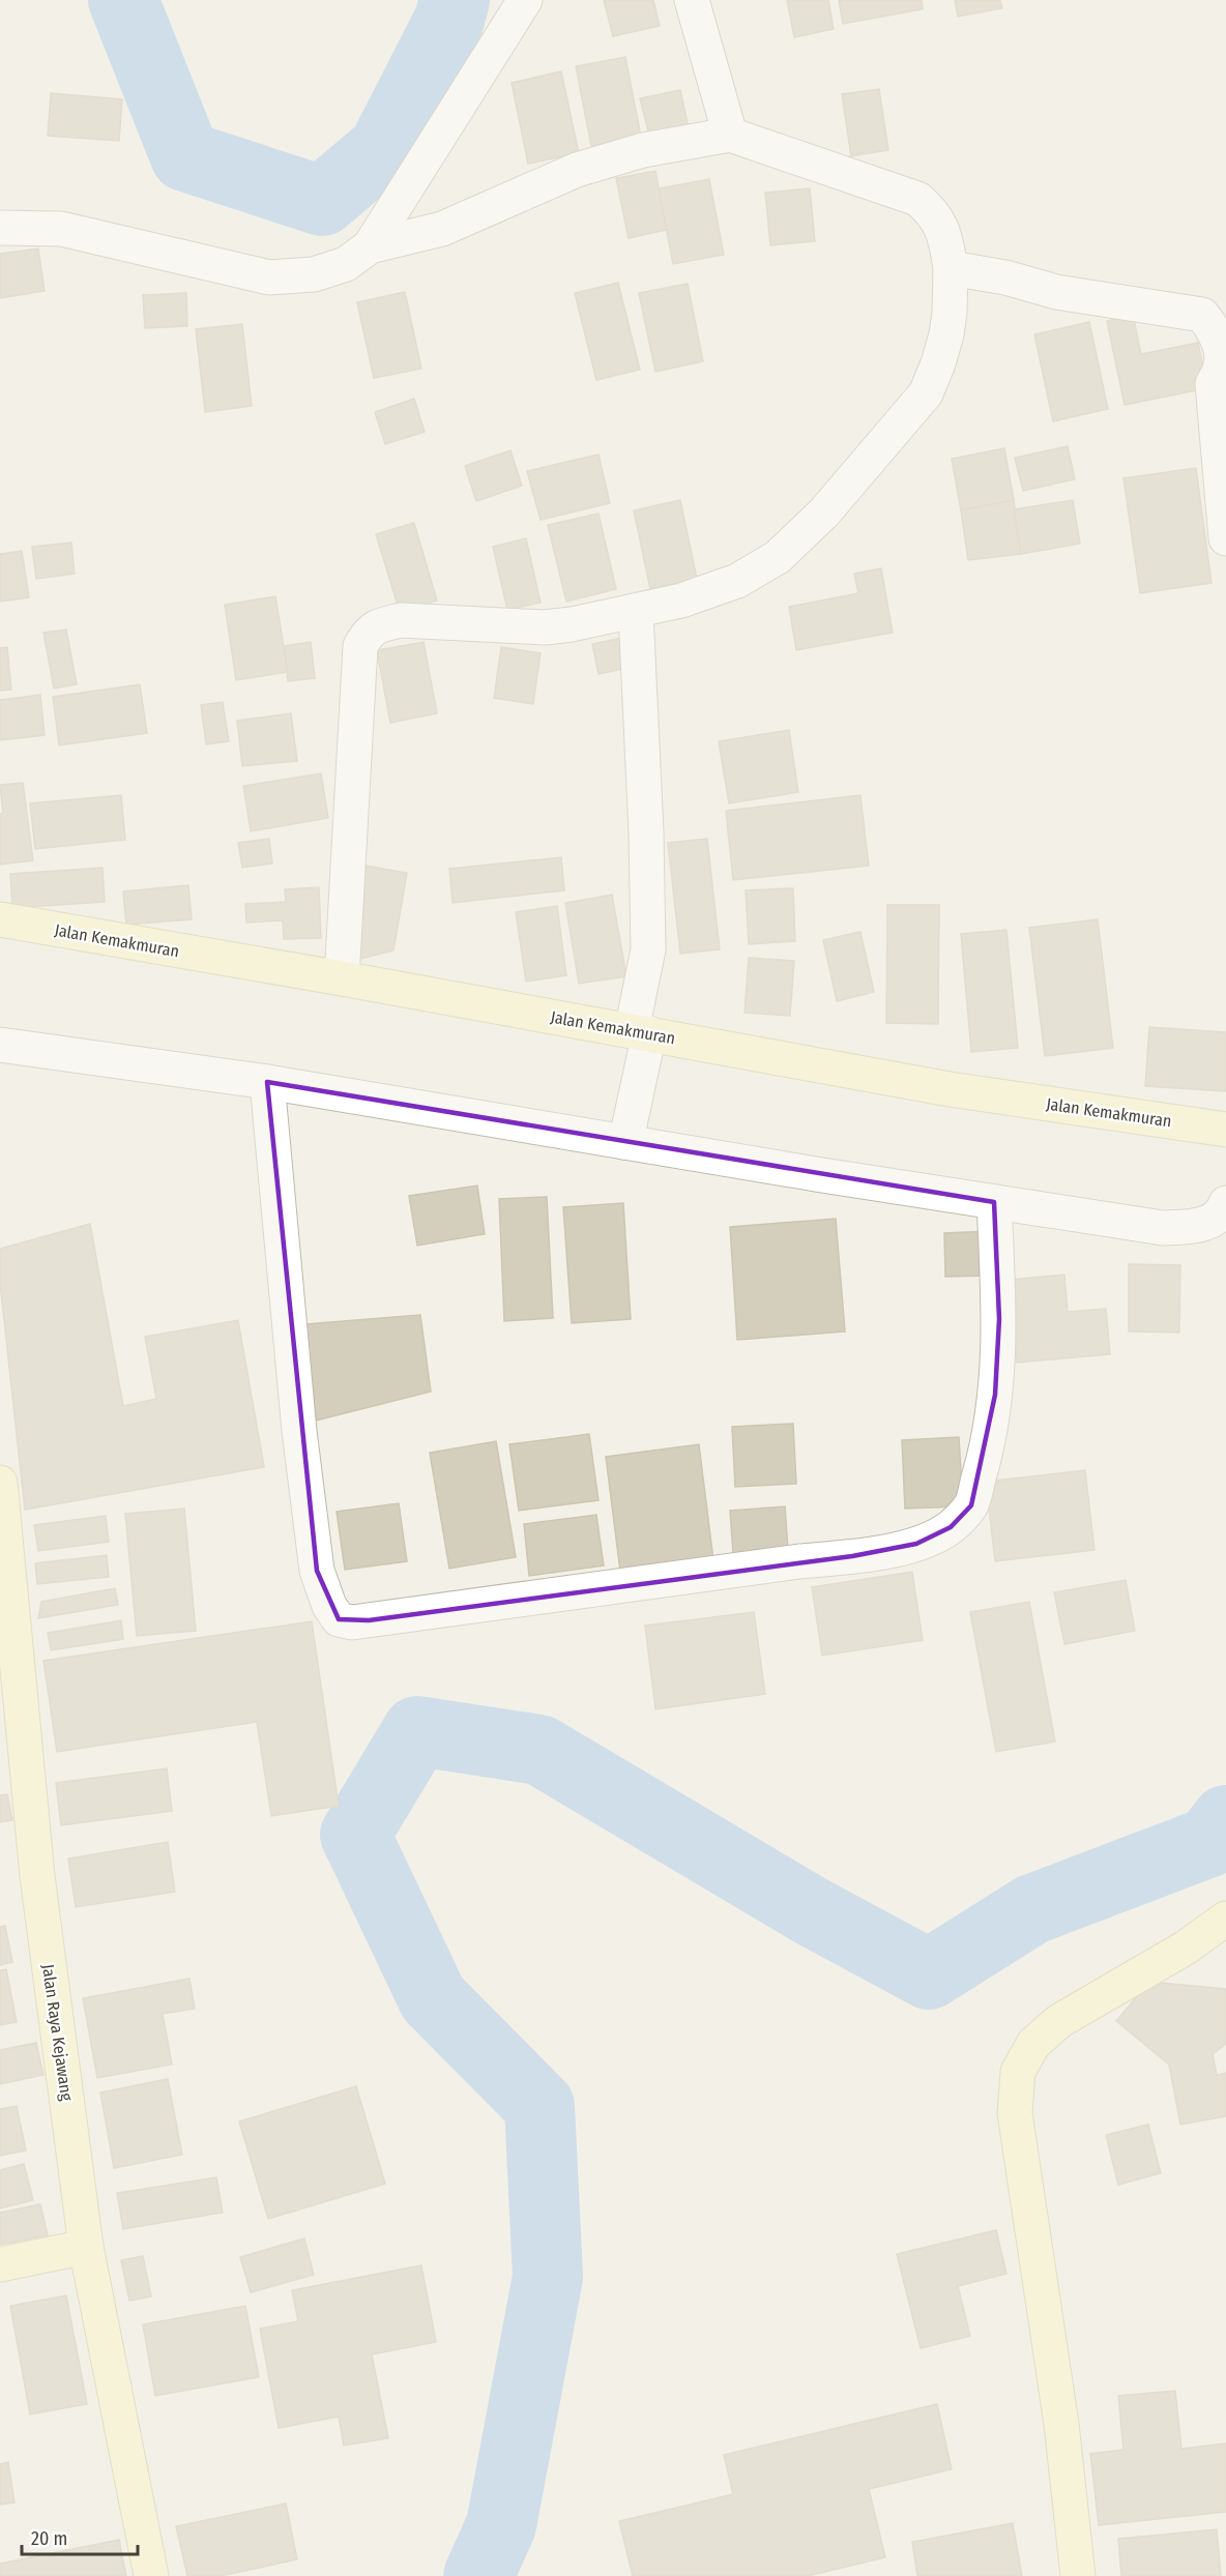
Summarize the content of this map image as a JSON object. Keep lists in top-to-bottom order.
{
  "streets": {
    "street": ["Jalan Kemakmuran", "Jalan Raya Kejawang"]
  },
  "scale_bar": "20 m"
}
